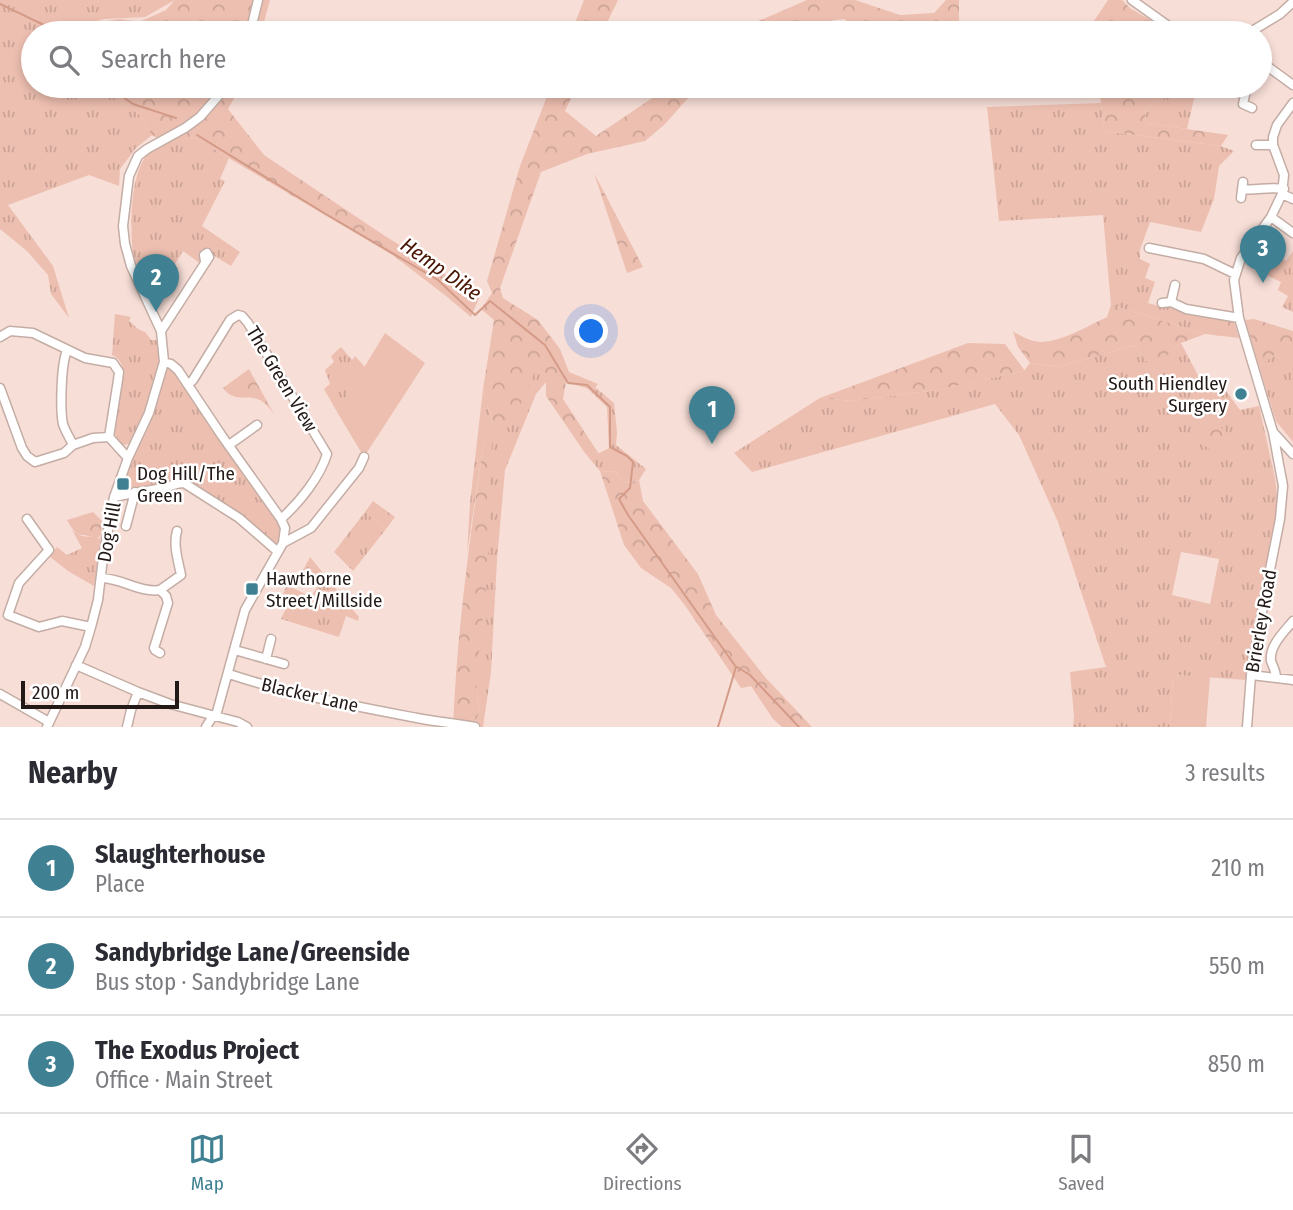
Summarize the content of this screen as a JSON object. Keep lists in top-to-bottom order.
{
  "streets": {
    "street": [
      "The Green View",
      "Dog Hill",
      "Brierley Road",
      "Blacker Lane"
    ]
  },
  "water": ["Hemp Dike"],
  "places": {
    "other": ["South Hiendley Surgery"],
    "transit": ["Dog Hill/The Green", "Hawthorne Street/Millside"]
  },
  "scale_bar": "200 m",
  "page": {
    "search": "Search here",
    "pins": ["3", "2", "1"],
    "scale": "200 m",
    "heading": ["Nearby", "3 results"],
    "list": [
      {
        "mark": "1",
        "name": "Slaughterhouse",
        "note": "Place",
        "value": "210 m"
      },
      {
        "mark": "2",
        "name": "Sandybridge Lane/Greenside",
        "note": "Bus stop · Sandybridge Lane",
        "value": "550 m"
      },
      {
        "mark": "3",
        "name": "The Exodus Project",
        "note": "Office · Main Street",
        "value": "850 m"
      }
    ],
    "nav": ["Map", "Directions", "Saved"]
  }
}
